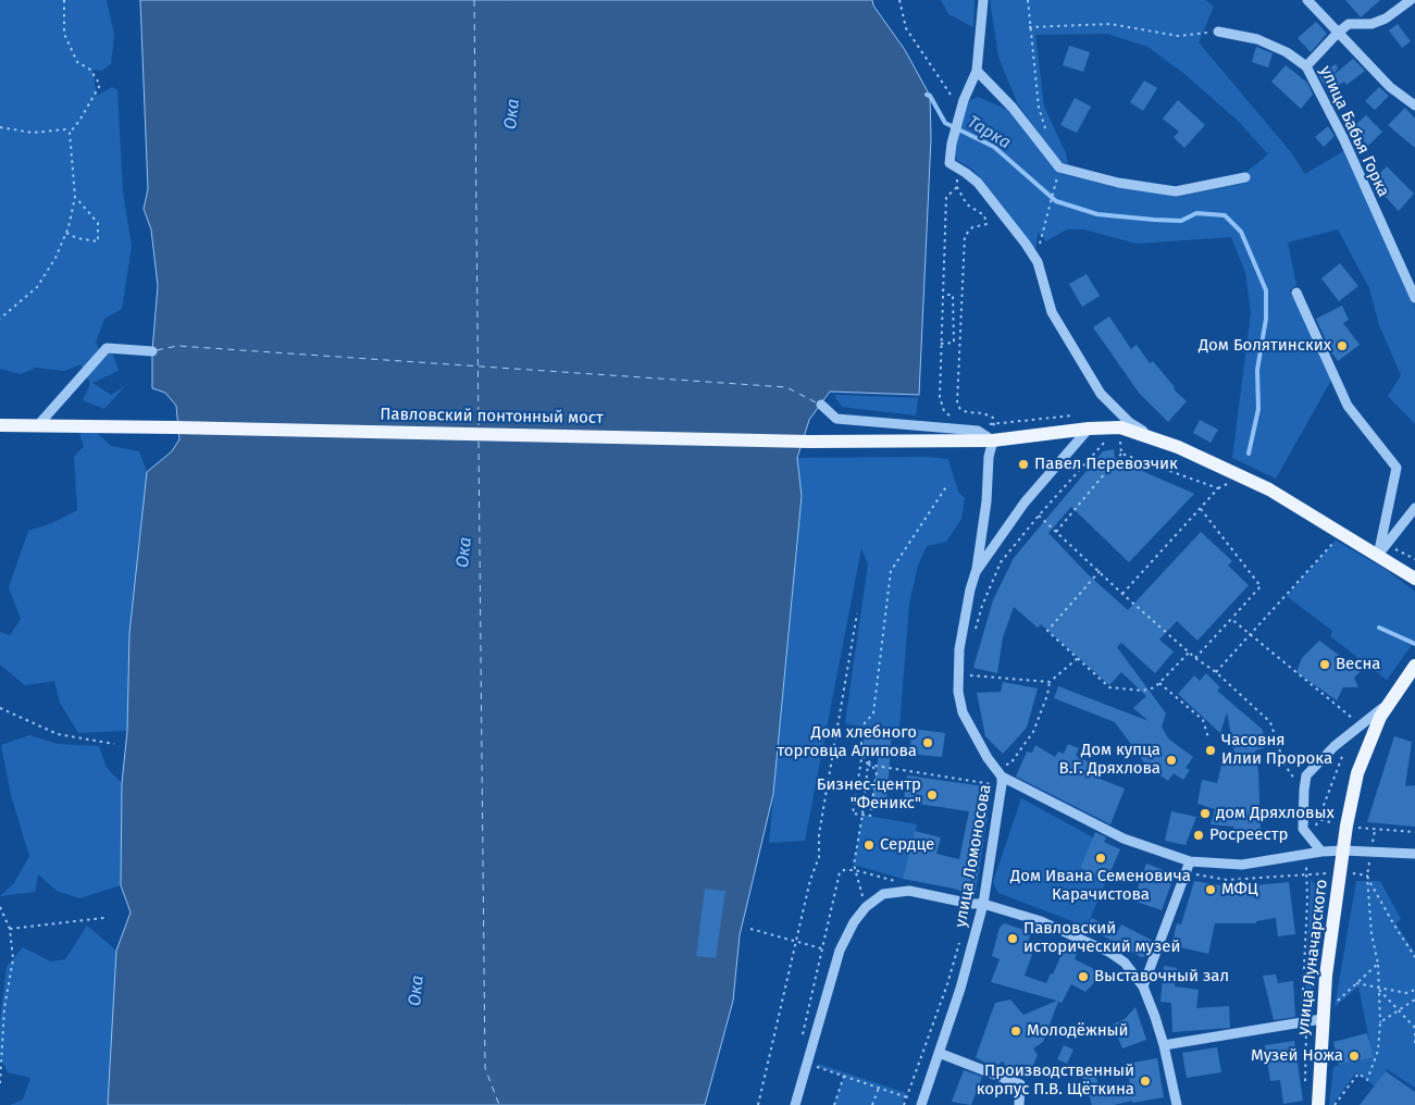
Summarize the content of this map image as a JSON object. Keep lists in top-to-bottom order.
{
  "streets": {
    "main road": ["Павловский понтонный мост", "улица Луначарского"],
    "street": ["улица Бабья Горка", "улица Ломоносова"]
  },
  "crossings": [
    ["Павловский понтонный мост", "улица Ломоносова"]
  ],
  "water": ["Ока", "Тарка"],
  "places": [
    "Дом Болятинских",
    "Павел Перевозчик",
    "Весна",
    "Дом хлебного торговца Алипова",
    "Часовня Илии Пророка",
    "Дом купца В.Г. Дряхлова",
    "Бизнес-центр \"Феникс\"",
    "дом Дряхловых",
    "Росреестр",
    "Сердце",
    "Дом Ивана Семеновича Карачистова",
    "МФЦ",
    "Павловский исторический музей",
    "Выставочный зал",
    "Молодёжный",
    "Музей Ножа",
    "Производственный корпус П.В. Щёткина"
  ]
}
